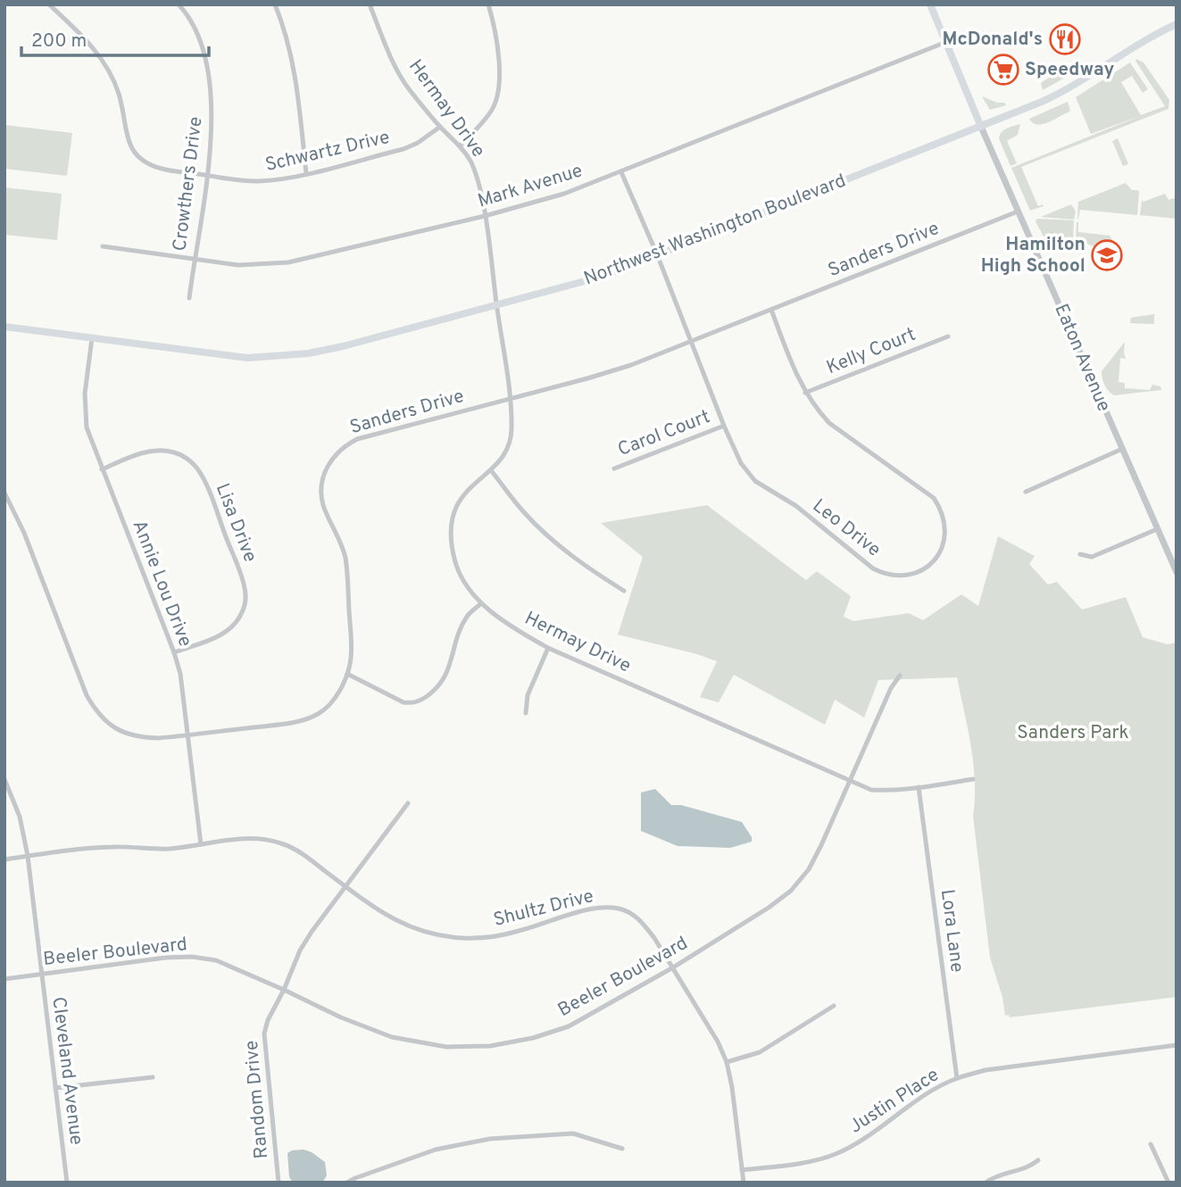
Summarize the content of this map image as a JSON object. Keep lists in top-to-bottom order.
{
  "streets": {
    "main road": ["Northwest Washington Boulevard", "Eaton Avenue"],
    "street": [
      "Hermay Drive",
      "Schwartz Drive",
      "Crowthers Drive",
      "Mark Avenue",
      "Sanders Drive",
      "Kelly Court",
      "Carol Court",
      "Lisa Drive",
      "Leo Drive",
      "Annie Lou Drive",
      "Shultz Drive",
      "Lora Lane",
      "Beeler Boulevard",
      "Cleveland Avenue",
      "Random Drive",
      "Justin Place"
    ]
  },
  "crossings": [
    ["Hermay Drive", "Schwartz Drive"],
    ["Hermay Drive", "Mark Avenue"],
    ["Hermay Drive", "Northwest Washington Boulevard"],
    ["Hermay Drive", "Sanders Drive"],
    ["Hermay Drive", "Lora Lane"],
    ["Hermay Drive", "Beeler Boulevard"],
    ["Schwartz Drive", "Crowthers Drive"],
    ["Crowthers Drive", "Mark Avenue"],
    ["Mark Avenue", "Eaton Avenue"],
    ["Mark Avenue", "Leo Drive"],
    ["Northwest Washington Boulevard", "Eaton Avenue"],
    ["Northwest Washington Boulevard", "Leo Drive"],
    ["Northwest Washington Boulevard", "Annie Lou Drive"],
    ["Sanders Drive", "Eaton Avenue"],
    ["Sanders Drive", "Leo Drive"],
    ["Sanders Drive", "Annie Lou Drive"],
    ["Kelly Court", "Leo Drive"],
    ["Carol Court", "Leo Drive"],
    ["Lisa Drive", "Annie Lou Drive"],
    ["Annie Lou Drive", "Shultz Drive"],
    ["Shultz Drive", "Beeler Boulevard"],
    ["Shultz Drive", "Cleveland Avenue"],
    ["Shultz Drive", "Random Drive"],
    ["Shultz Drive", "Justin Place"],
    ["Lora Lane", "Justin Place"],
    ["Beeler Boulevard", "Cleveland Avenue"],
    ["Beeler Boulevard", "Random Drive"]
  ],
  "parks": ["Sanders Park"],
  "places": {
    "restaurant": ["McDonald's"],
    "supermarket": ["Speedway"],
    "school or university": ["Hamilton High School"]
  },
  "scale_bar": "200 m"
}
